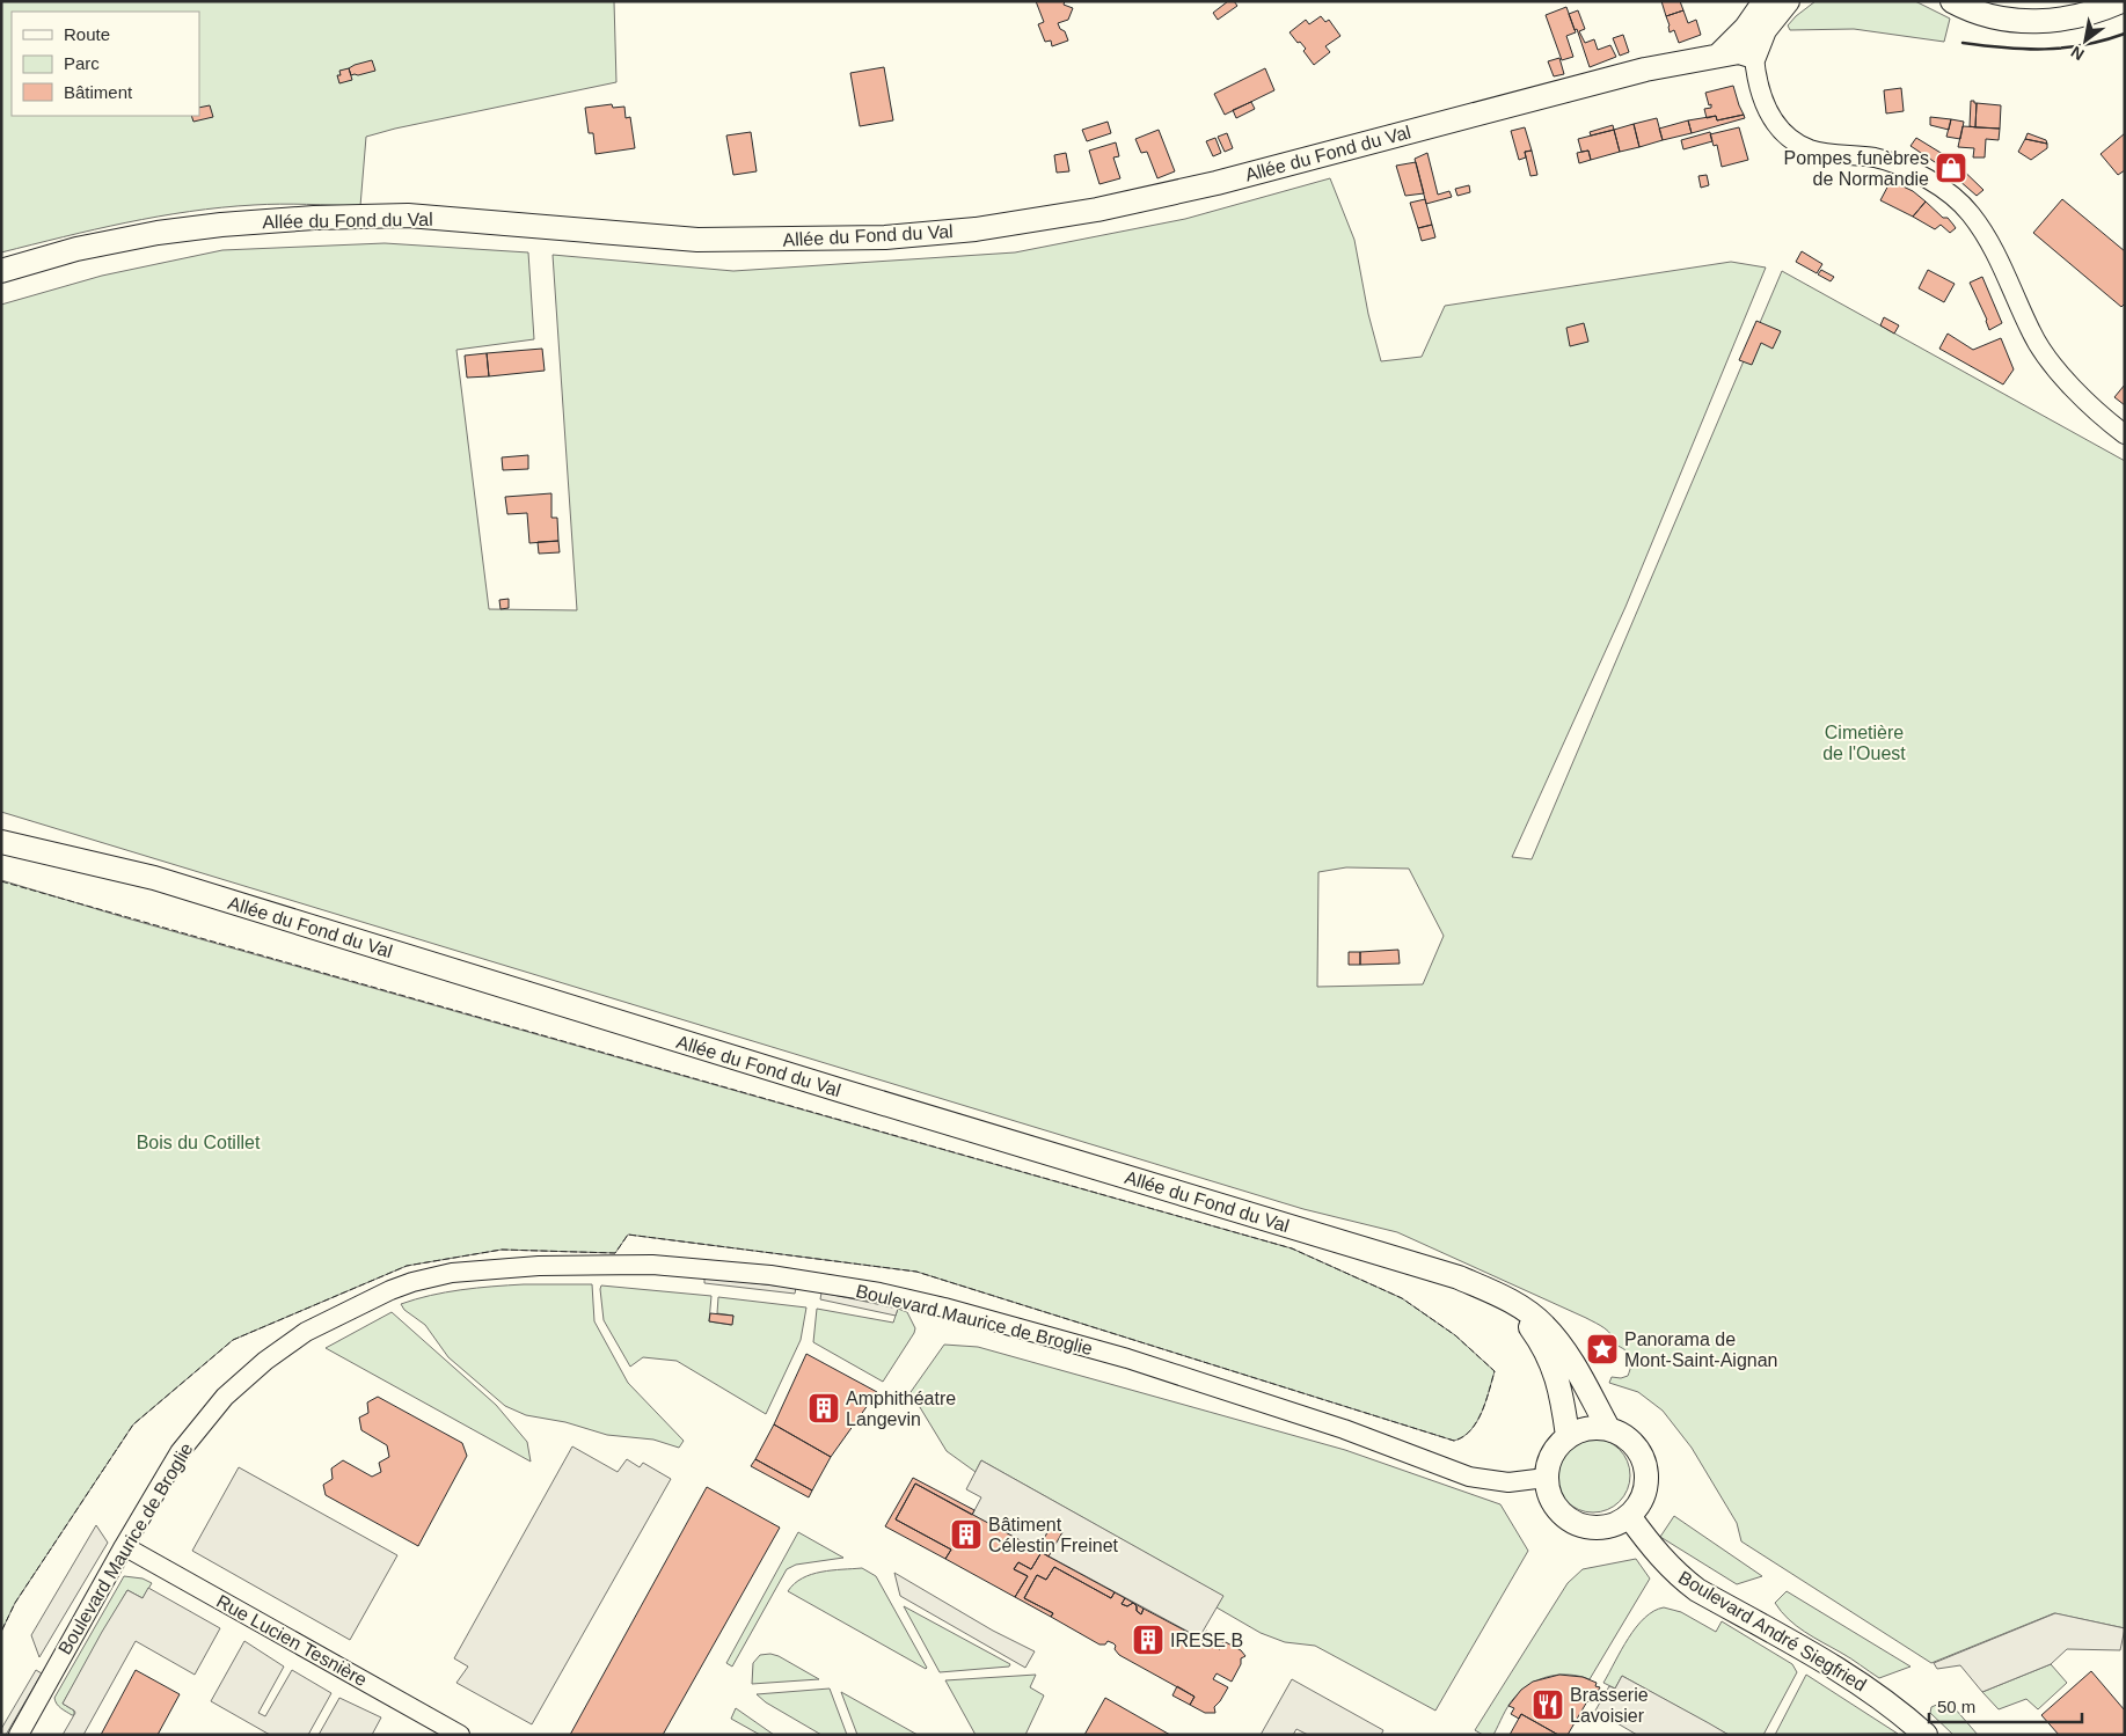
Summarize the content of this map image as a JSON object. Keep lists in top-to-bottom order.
{
  "streets": {
    "street": [
      "Allée du Fond du Val",
      "Boulevard Maurice de Broglie",
      "Boulevard André Siegfried",
      "Rue Lucien Tesnière"
    ]
  },
  "crossings": [
    ["Allée du Fond du Val", "Boulevard Maurice de Broglie"],
    ["Allée du Fond du Val", "Boulevard André Siegfried"],
    ["Boulevard Maurice de Broglie", "Boulevard André Siegfried"],
    ["Boulevard Maurice de Broglie", "Rue Lucien Tesnière"]
  ],
  "parks": ["Cimetière de l'Ouest", "Bois du Cotillet"],
  "places": {
    "shop": ["Pompes funèbres de Normandie"],
    "place": ["Panorama de Mont-Saint-Aignan"],
    "building": ["Amphithéatre Langevin", "Bâtiment Célestin Freinet", "IRESE B"],
    "restaurant": ["Brasserie Lavoisier"]
  },
  "legend": ["Route", "Parc", "Bâtiment"],
  "scale_bar": "50 m",
  "north": "bottom left"
}
